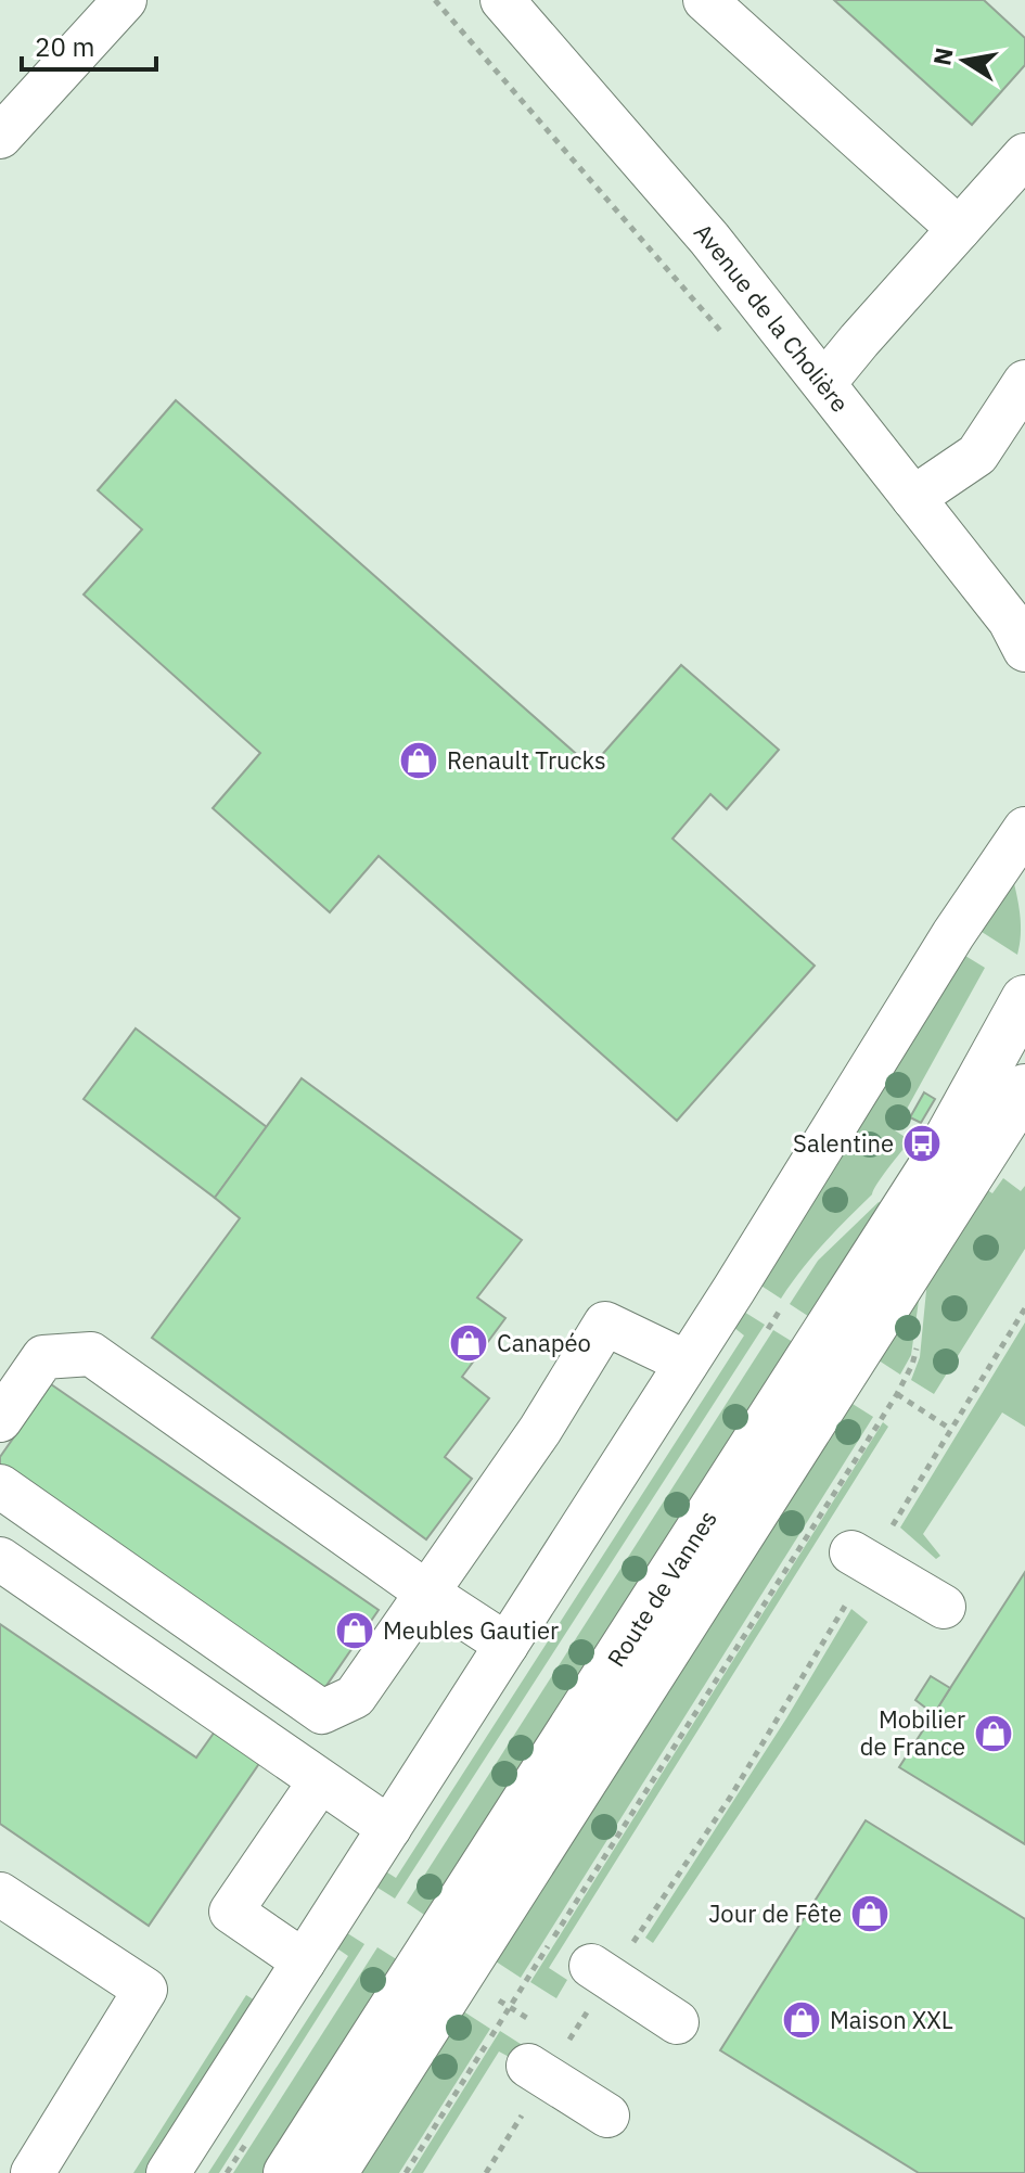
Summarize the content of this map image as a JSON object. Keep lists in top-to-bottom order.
{
  "streets": {
    "main road": ["Route de Vannes"],
    "street": ["Avenue de la Cholière"]
  },
  "places": {
    "shop": [
      "Renault Trucks",
      "Canapéo",
      "Meubles Gautier",
      "Mobilier de France",
      "Jour de Fête",
      "Maison XXL"
    ],
    "bus stop": ["Salentine"]
  },
  "scale_bar": "20 m",
  "north": "left"
}
